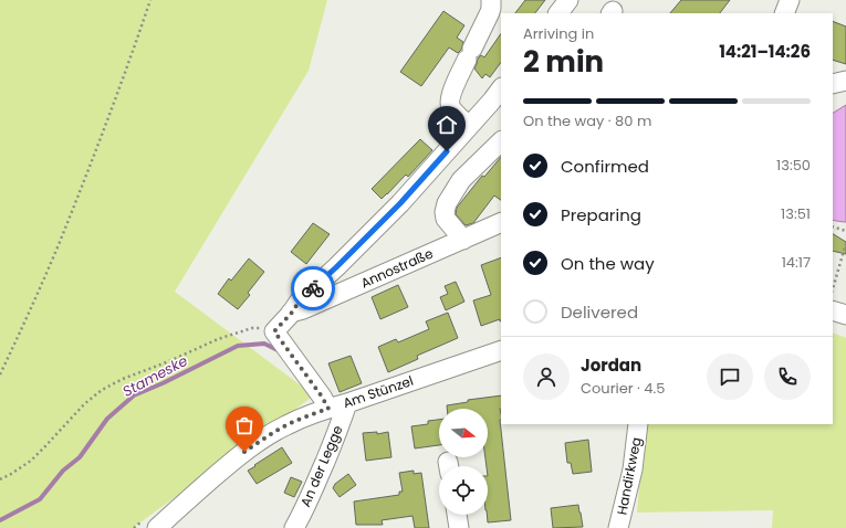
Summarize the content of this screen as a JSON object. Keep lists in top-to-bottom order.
{
  "streets": {
    "street": [
      "Annostraße",
      "Am Stünzel",
      "An der Legge",
      "Handirkweg"
    ]
  },
  "crossings": [
    ["Am Stünzel", "An der Legge"]
  ],
  "water": ["Stameske"],
  "north": "right",
  "page": {
    "heading": ["2 min", "Arriving in", "14:21–14:26"],
    "panel": ["Jordan", "Courier · 4.5"],
    "bar": "On the way · 80 m",
    "list": [
      ["Confirmed", "13:50"],
      ["Preparing", "13:51"],
      ["On the way", "14:17"],
      "Delivered"
    ]
  }
}
